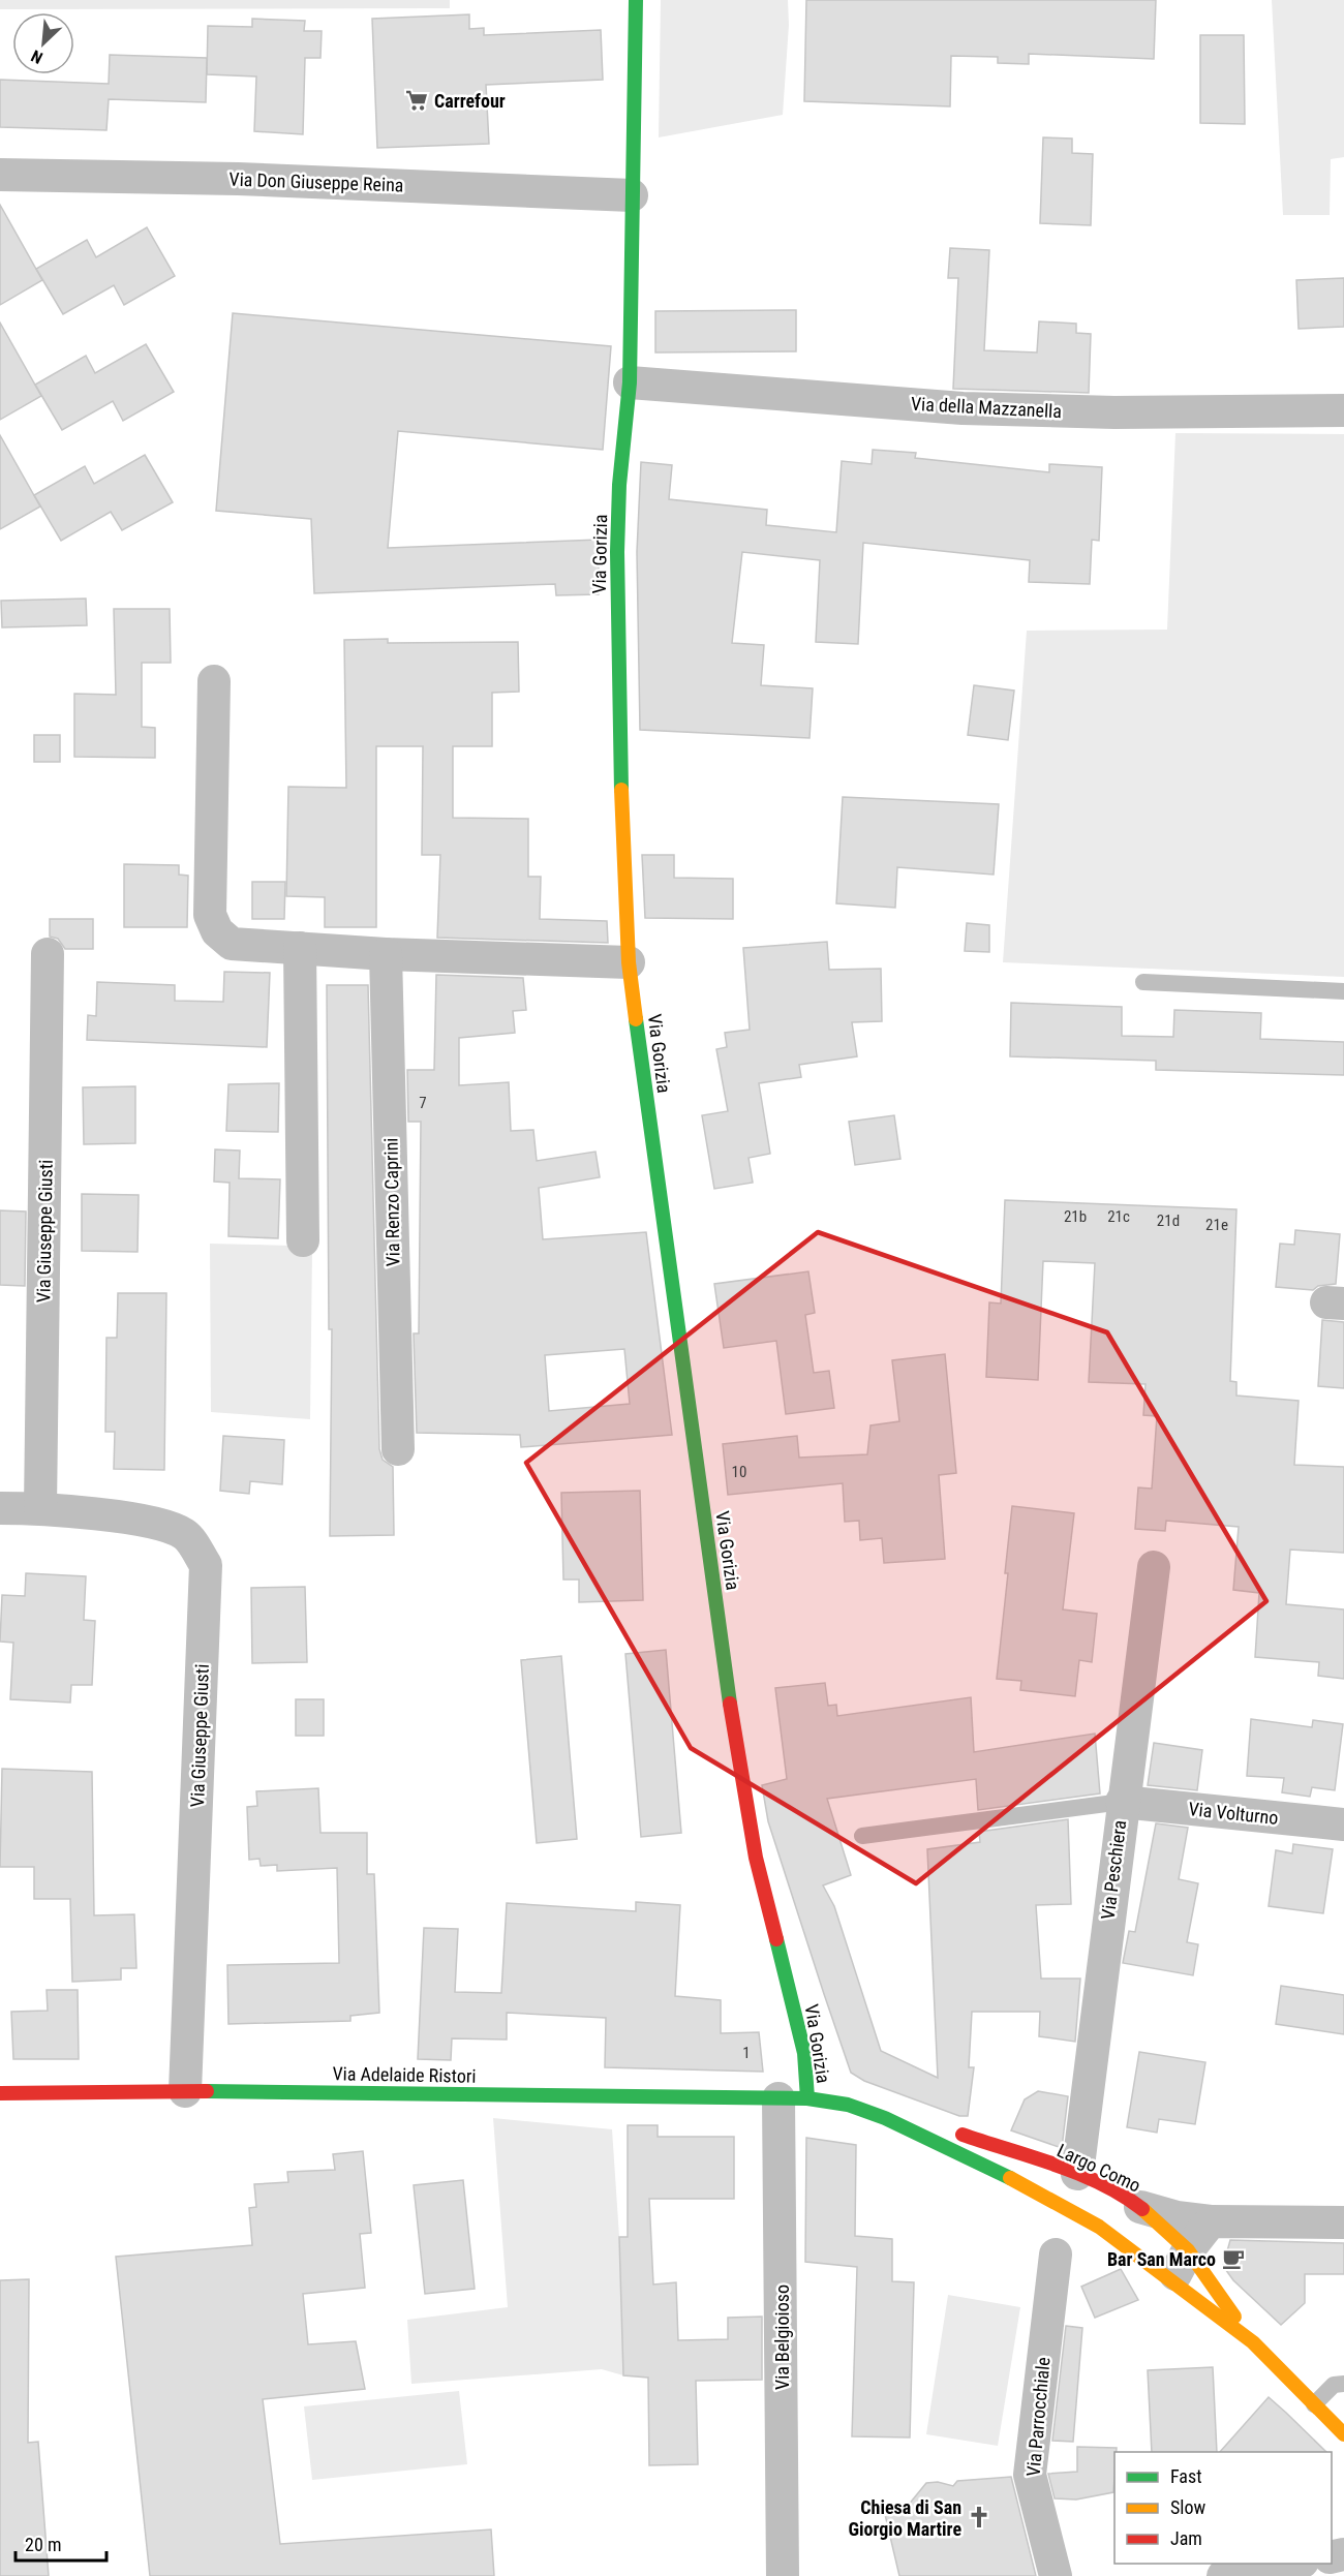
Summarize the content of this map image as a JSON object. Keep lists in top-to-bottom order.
{
  "streets": {
    "street": [
      "Via Don Giuseppe Reina",
      "Via della Mazzanella",
      "Via Gorizia",
      "Via Renzo Caprini",
      "Via Giuseppe Giusti",
      "Via Volturno",
      "Via Peschiera",
      "Via Adelaide Ristori",
      "Largo Como",
      "Via Belgioioso",
      "Via Parrocchiale"
    ]
  },
  "crossings": [
    ["Via Don Giuseppe Reina", "Via Gorizia"],
    ["Via della Mazzanella", "Via Gorizia"],
    ["Via Gorizia", "Via Adelaide Ristori"],
    ["Via Gorizia", "Largo Como"],
    ["Via Gorizia", "Via Belgioioso"],
    ["Via Giuseppe Giusti", "Via Adelaide Ristori"],
    ["Via Volturno", "Via Peschiera"],
    ["Via Peschiera", "Largo Como"],
    ["Via Adelaide Ristori", "Largo Como"],
    ["Via Adelaide Ristori", "Via Belgioioso"],
    ["Largo Como", "Via Belgioioso"]
  ],
  "places": {
    "supermarket": ["Carrefour"],
    "cafe": ["Bar San Marco"],
    "church": ["Chiesa di San Giorgio Martire"]
  },
  "house_numbers": [
    "7",
    "21b",
    "21c",
    "21d",
    "21e",
    "10",
    "1"
  ],
  "legend": ["Fast", "Slow", "Jam"],
  "scale_bar": "20 m",
  "north": "bottom left"
}
